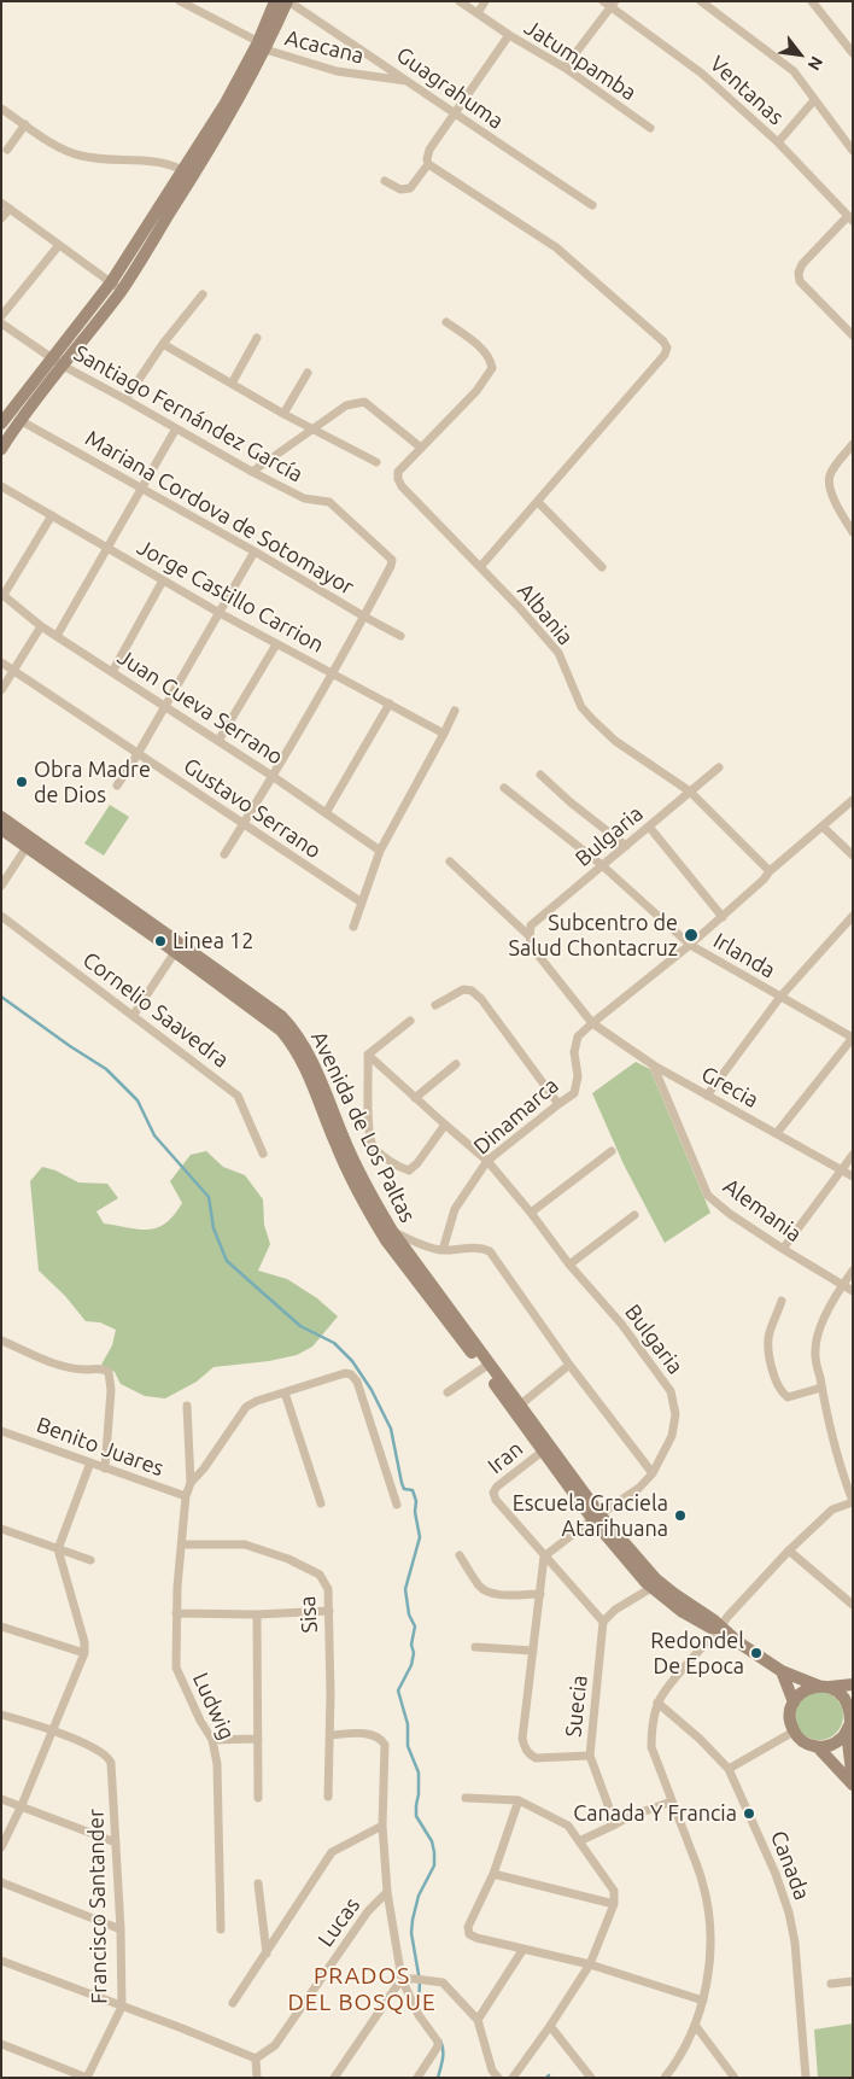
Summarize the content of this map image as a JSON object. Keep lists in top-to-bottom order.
{
  "streets": {
    "main road": ["Avenida de Los Paltas"],
    "street": [
      "Acacana",
      "Jatumpamba",
      "Guagrahuma",
      "Ventanas",
      "Santiago Fernández García",
      "Mariana Cordova de Sotomayor",
      "Jorge Castillo Carrion",
      "Albania",
      "Juan Cueva Serrano",
      "Gustavo Serrano",
      "Bulgaria",
      "Irlanda",
      "Cornelio Saavedra",
      "Grecia",
      "Dinamarca",
      "Alemania",
      "Benito Juares",
      "Iran",
      "Sisa",
      "Ludwig",
      "Suecia",
      "Canada",
      "Francisco Santander",
      "Lucas"
    ]
  },
  "crossings": [
    ["Acacana", "Guagrahuma"],
    ["Santiago Fernández García", "Mariana Cordova de Sotomayor"],
    ["Albania", "Bulgaria"],
    ["Albania", "Dinamarca"],
    ["Bulgaria", "Irlanda"],
    ["Bulgaria", "Grecia"],
    ["Bulgaria", "Dinamarca"],
    ["Bulgaria", "Avenida de Los Paltas"],
    ["Bulgaria", "Iran"],
    ["Irlanda", "Dinamarca"],
    ["Grecia", "Dinamarca"],
    ["Grecia", "Alemania"],
    ["Avenida de Los Paltas", "Iran"],
    ["Benito Juares", "Ludwig"],
    ["Sisa", "Ludwig"]
  ],
  "districts": ["PRADOS DEL BOSQUE"],
  "places": [
    "Obra Madre de Dios",
    "Subcentro de Salud Chontacruz",
    "Linea 12",
    "Escuela Graciela Atarihuana",
    "Redondel De Epoca",
    "Canada Y Francia"
  ],
  "north": "bottom right"
}
